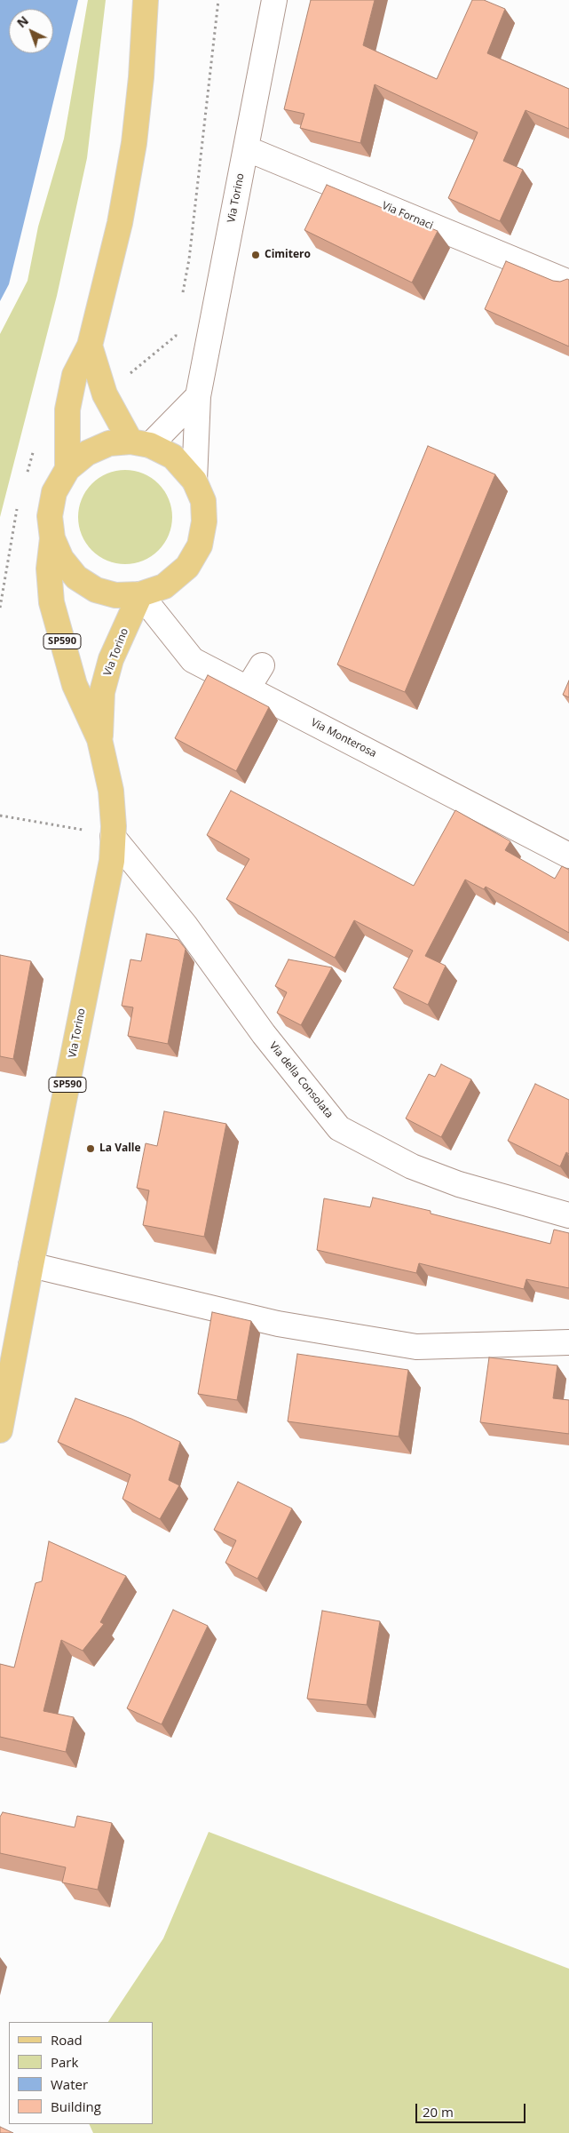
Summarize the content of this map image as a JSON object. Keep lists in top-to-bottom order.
{
  "streets": {
    "main road": ["Via Torino", "SP590"],
    "street": ["Via Fornaci", "Via Monterosa", "Via della Consolata"]
  },
  "crossings": [
    ["Via Torino", "Via Fornaci"],
    ["Via Torino", "Via Monterosa"],
    ["Via Torino", "Via della Consolata"]
  ],
  "places": ["Cimitero", "La Valle"],
  "legend": [
    "Road",
    "Park",
    "Water",
    "Building"
  ],
  "scale_bar": "20 m",
  "north": "top left"
}
